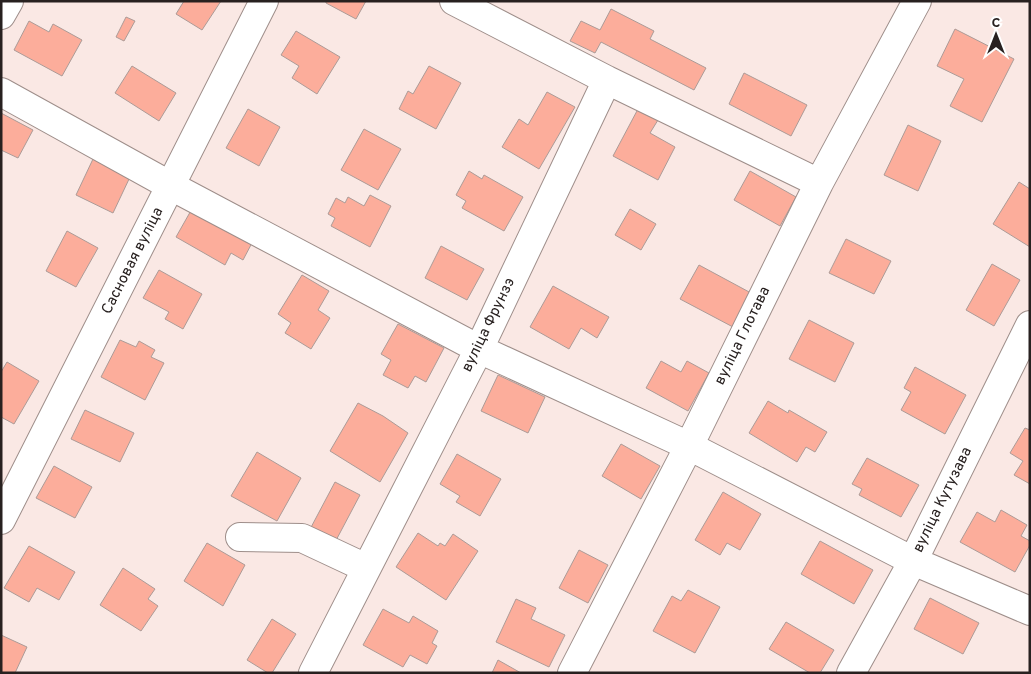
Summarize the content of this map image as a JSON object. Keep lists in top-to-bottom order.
{
  "streets": {
    "street": [
      "Сасновая вуліца",
      "вуліца Фрунзэ",
      "вуліца Глотава",
      "вуліца Кутузава"
    ]
  },
  "north": "top"
}
